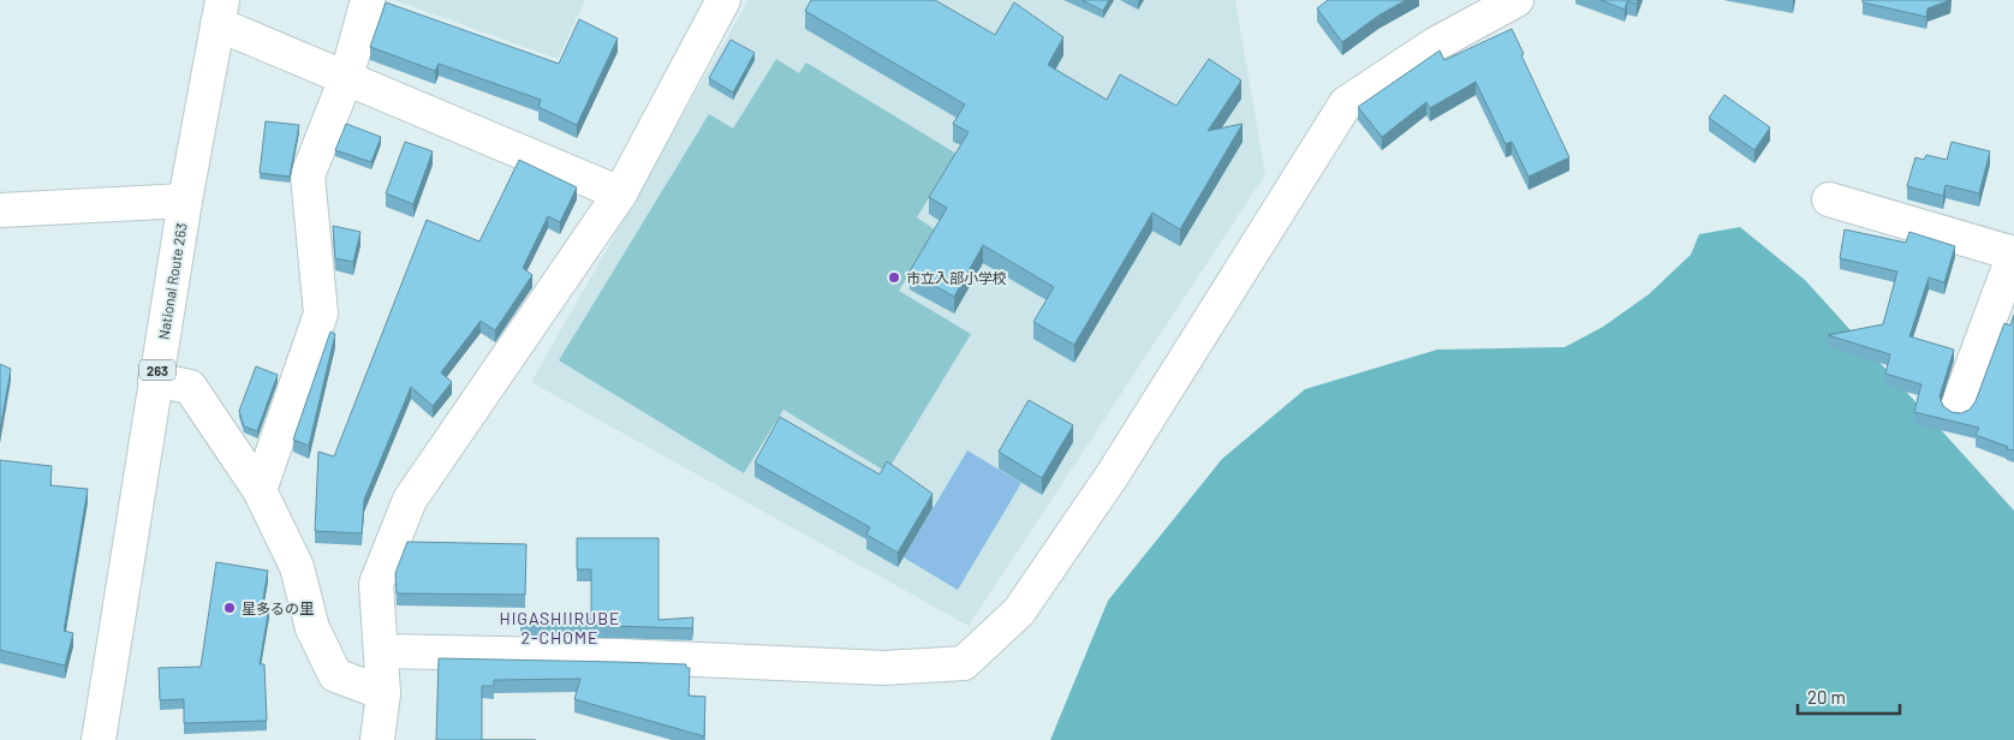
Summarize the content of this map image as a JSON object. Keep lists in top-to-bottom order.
{
  "streets": {
    "main road": ["National Route 263", "263"]
  },
  "districts": ["HIGASHIIRUBE 2-CHOME"],
  "places": ["市立入部小学校", "星多るの里"],
  "scale_bar": "20 m"
}
